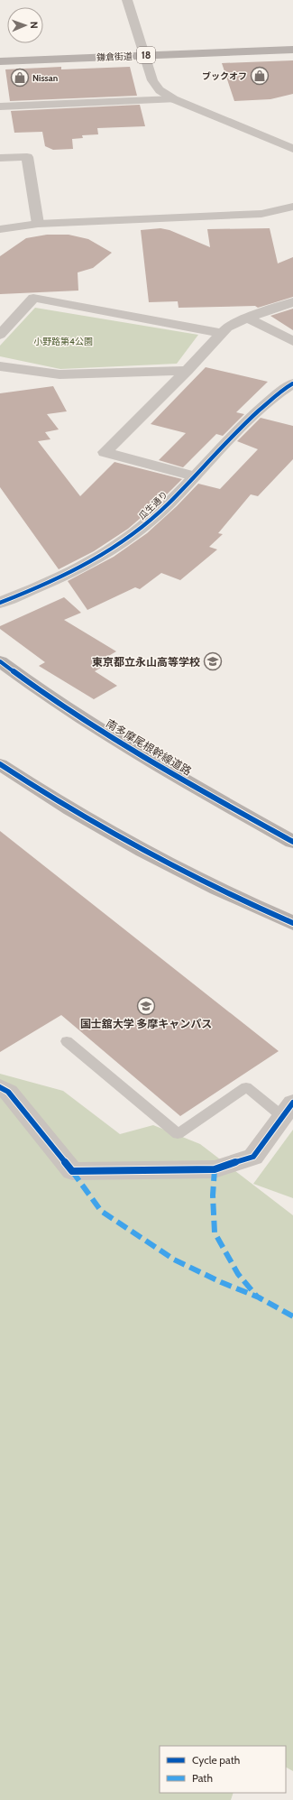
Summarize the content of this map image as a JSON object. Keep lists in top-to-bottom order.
{
  "streets": {
    "main road": ["18", "鎌倉街道", "南多摩尾根幹線道路"],
    "street": ["瓜生通り"]
  },
  "parks": ["小野路第4公園"],
  "places": {
    "shop": ["ブックオフ", "Nissan"],
    "school or university": ["東京都立永山高等学校", "国士舘大学 多摩キャンパス"]
  },
  "legend": ["Cycle path", "Path"],
  "north": "right"
}
